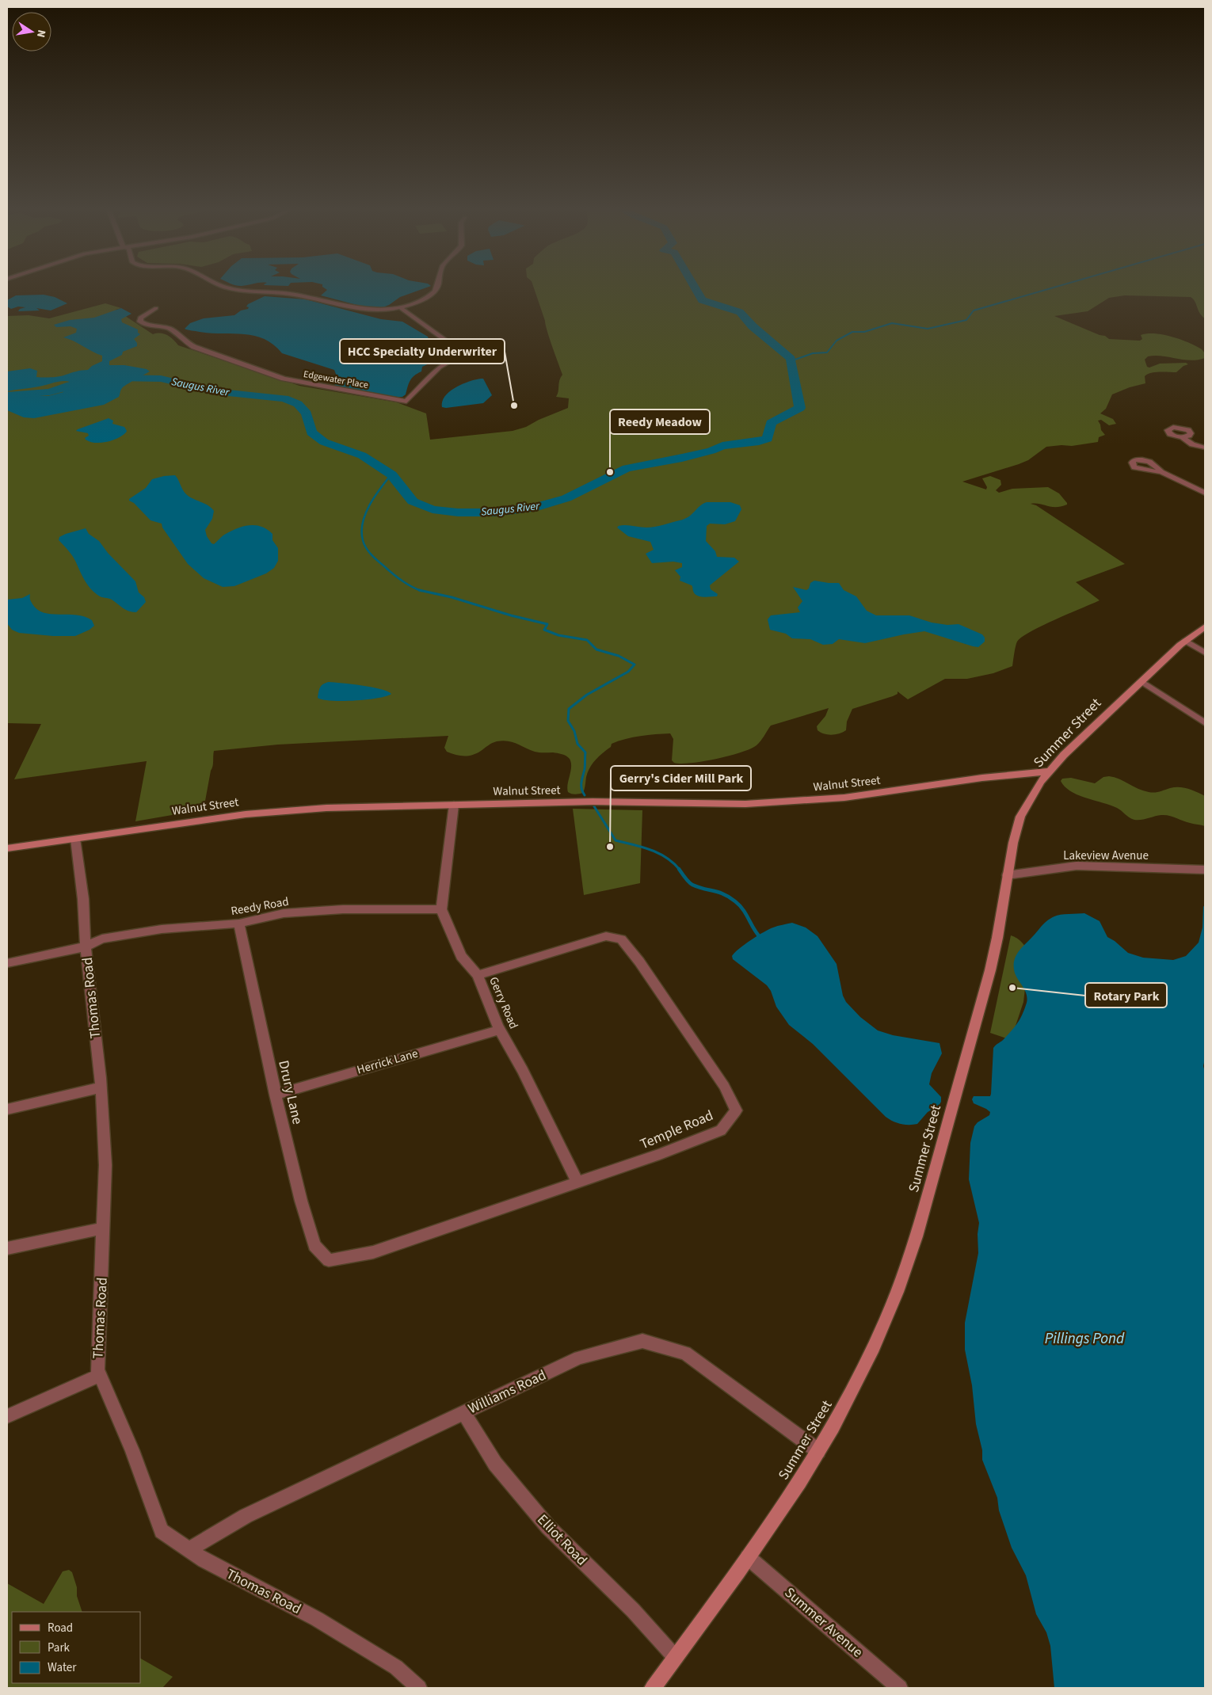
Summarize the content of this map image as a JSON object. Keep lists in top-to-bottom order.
{
  "streets": {
    "main road": ["Summer Street", "Walnut Street"],
    "street": [
      "Edgewater Place",
      "Lakeview Avenue",
      "Reedy Road",
      "Thomas Road",
      "Gerry Road",
      "Herrick Lane",
      "Drury Lane",
      "Temple Road",
      "Williams Road",
      "Elliot Road",
      "Summer Avenue"
    ]
  },
  "crossings": [
    ["Summer Street", "Walnut Street"],
    ["Summer Street", "Lakeview Avenue"],
    ["Summer Street", "Williams Road"],
    ["Summer Street", "Elliot Road"],
    ["Summer Street", "Summer Avenue"],
    ["Walnut Street", "Thomas Road"],
    ["Walnut Street", "Gerry Road"],
    ["Reedy Road", "Thomas Road"],
    ["Reedy Road", "Gerry Road"],
    ["Reedy Road", "Drury Lane"],
    ["Thomas Road", "Williams Road"],
    ["Gerry Road", "Herrick Lane"],
    ["Gerry Road", "Temple Road"],
    ["Herrick Lane", "Drury Lane"],
    ["Drury Lane", "Temple Road"],
    ["Williams Road", "Elliot Road"]
  ],
  "water": ["Saugus River", "Pillings Pond"],
  "places": [
    "HCC Specialty Underwriter",
    "Reedy Meadow",
    "Gerry's Cider Mill Park",
    "Rotary Park"
  ],
  "legend": ["Road", "Park", "Water"],
  "north": "right"
}
